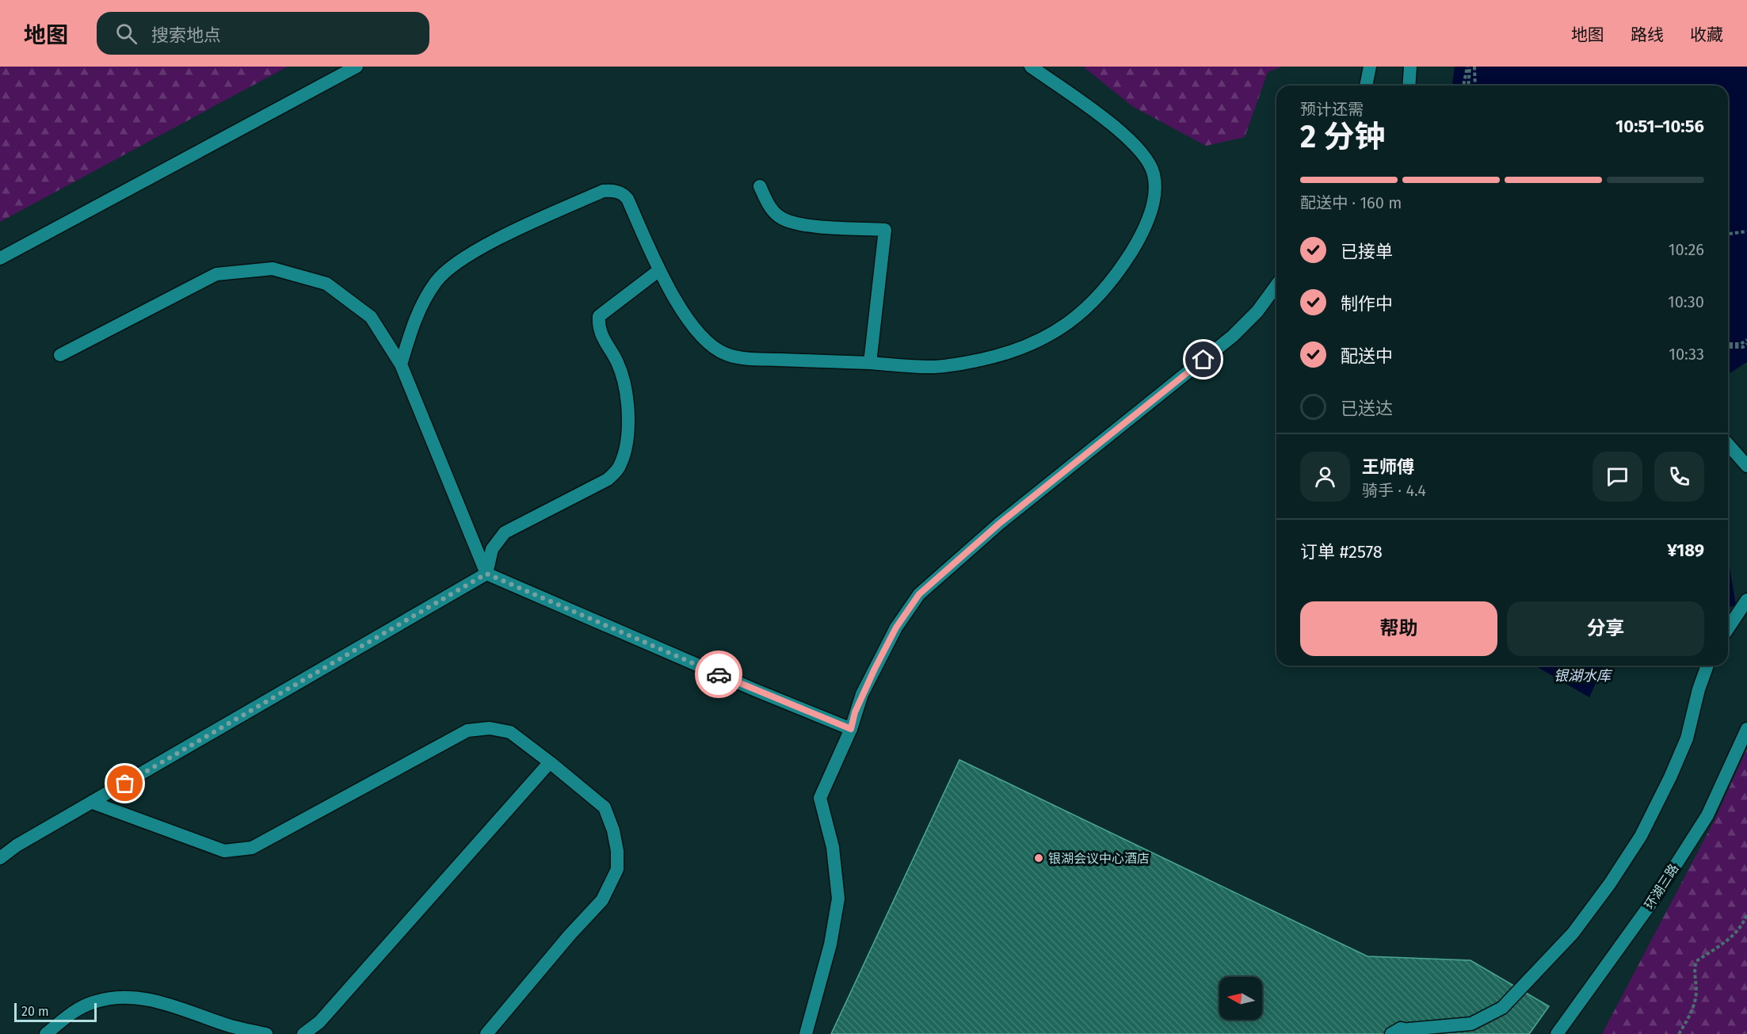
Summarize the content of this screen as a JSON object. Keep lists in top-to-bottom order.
{
  "streets": {
    "street": ["环湖三路"]
  },
  "water": ["银湖水库"],
  "places": ["银湖会议中心酒店"],
  "scale_bar": "20 m",
  "north": "left",
  "page": {
    "header": "地图",
    "search": "搜索地点",
    "nav": ["地图", "路线", "收藏"],
    "heading": ["2 分钟", "预计还需", "10:51–10:56"],
    "panel": [
      "王师傅",
      "骑手 · 4.4",
      "订单 #2578",
      "¥189"
    ],
    "bar": "配送中 · 160 m",
    "list": [
      ["已接单", "10:26"],
      ["制作中", "10:30"],
      ["配送中", "10:33"],
      "已送达"
    ],
    "buttons": ["帮助", "分享"],
    "scale": "20 m"
  }
}
